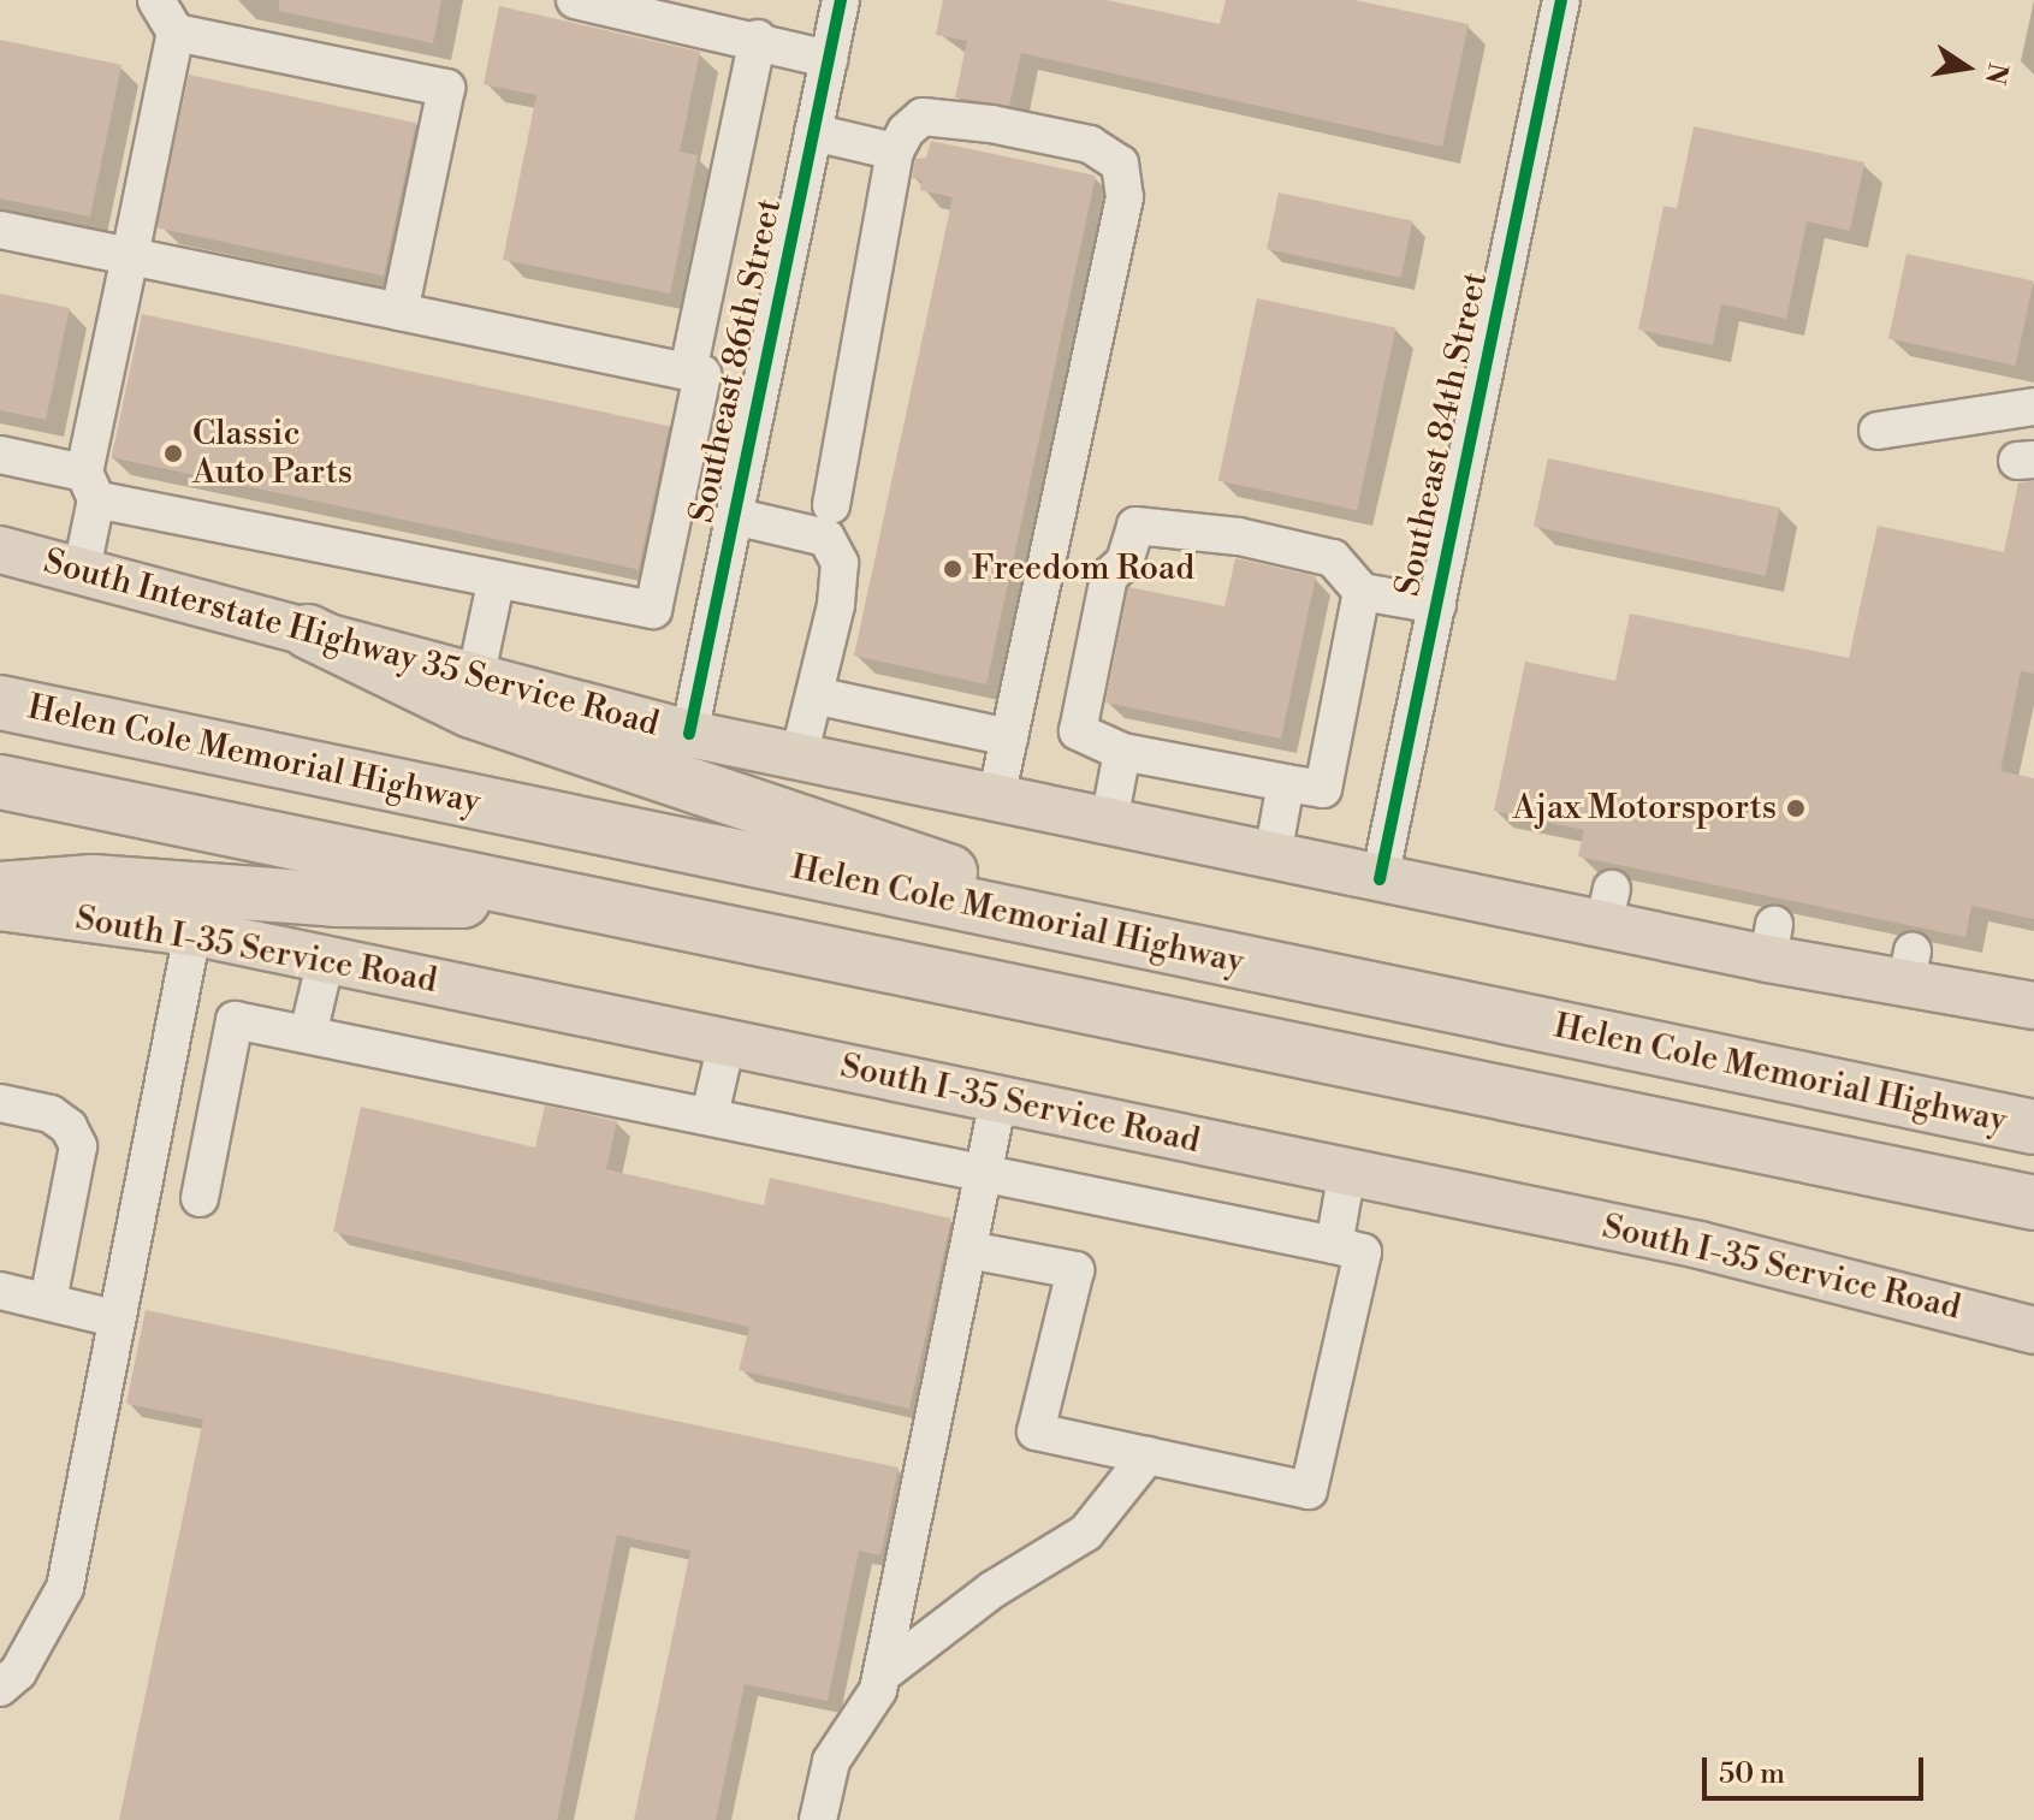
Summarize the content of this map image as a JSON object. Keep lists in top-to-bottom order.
{
  "streets": {
    "highway": ["Helen Cole Memorial Highway"],
    "main road": ["South Interstate Highway 35 Service Road", "South I-35 Service Road"],
    "street": ["Southeast 86th Street", "Southeast 84th Street"]
  },
  "crossings": [
    ["Southeast 86th Street", "South Interstate Highway 35 Service Road"],
    ["Southeast 84th Street", "South Interstate Highway 35 Service Road"]
  ],
  "places": ["Classic Auto Parts", "Freedom Road", "Ajax Motorsports"],
  "scale_bar": "50 m",
  "north": "right"
}
